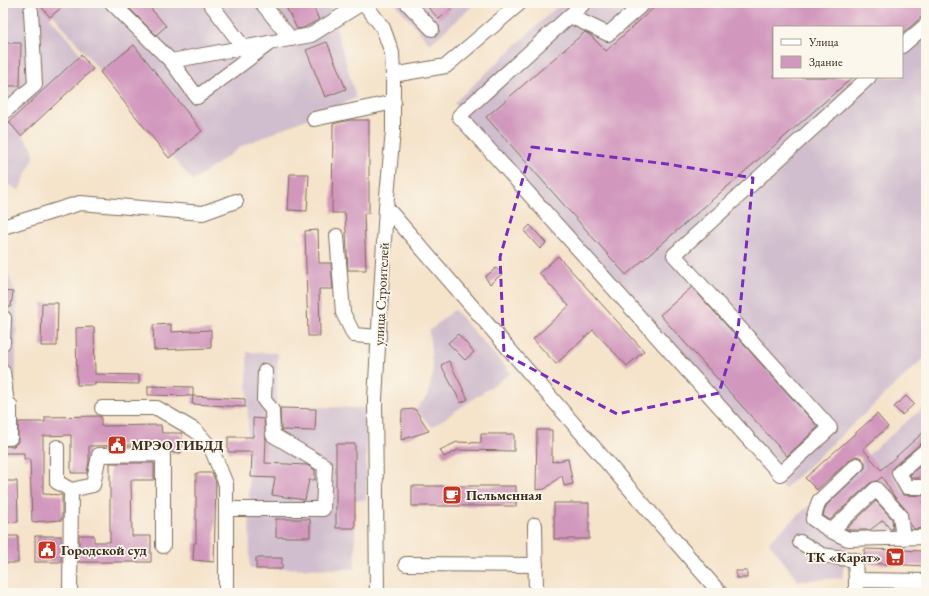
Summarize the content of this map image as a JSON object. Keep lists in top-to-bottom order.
{
  "streets": {
    "street": ["улица Строителей"]
  },
  "places": {
    "public building": ["МРЭО ГИБДД", "Городской суд"],
    "cafe": ["Пельменная"],
    "supermarket": ["ТК «Карат»"]
  },
  "legend": ["Улица", "Здание"]
}
